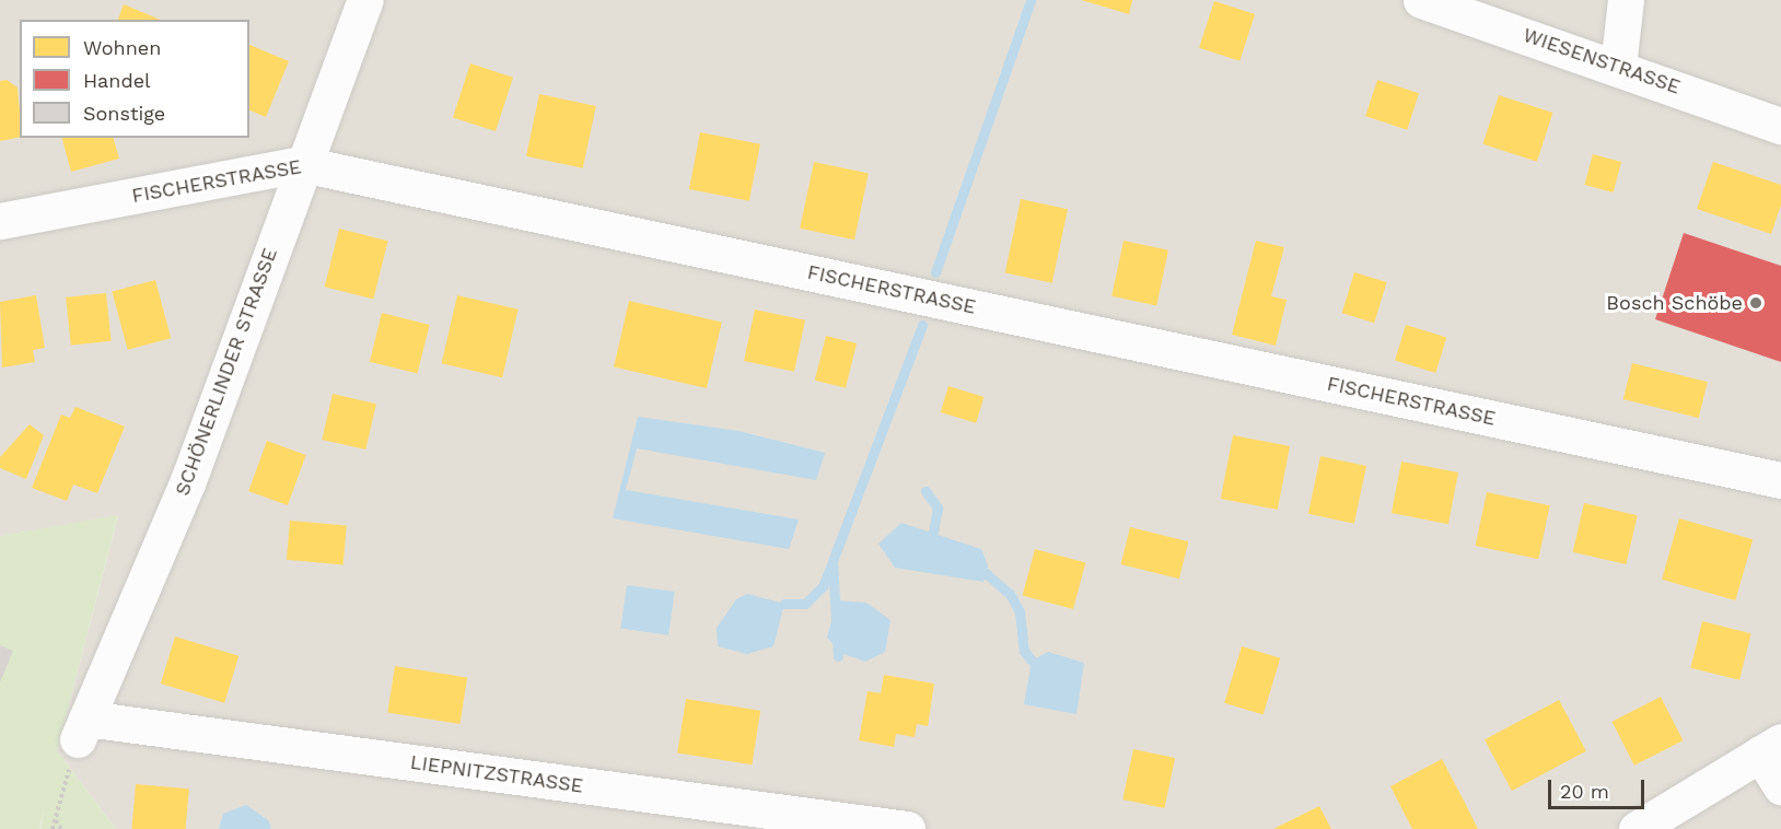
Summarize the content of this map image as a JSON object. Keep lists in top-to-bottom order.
{
  "streets": {
    "street": [
      "WIESENSTRASSE",
      "FISCHERSTRASSE",
      "SCHÖNERLINDER STRASSE",
      "LIEPNITZSTRASSE"
    ]
  },
  "crossings": [
    ["FISCHERSTRASSE", "SCHÖNERLINDER STRASSE"],
    ["SCHÖNERLINDER STRASSE", "LIEPNITZSTRASSE"]
  ],
  "places": ["Bosch Schöbe"],
  "legend": ["Wohnen", "Handel", "Sonstige"],
  "scale_bar": "20 m"
}
